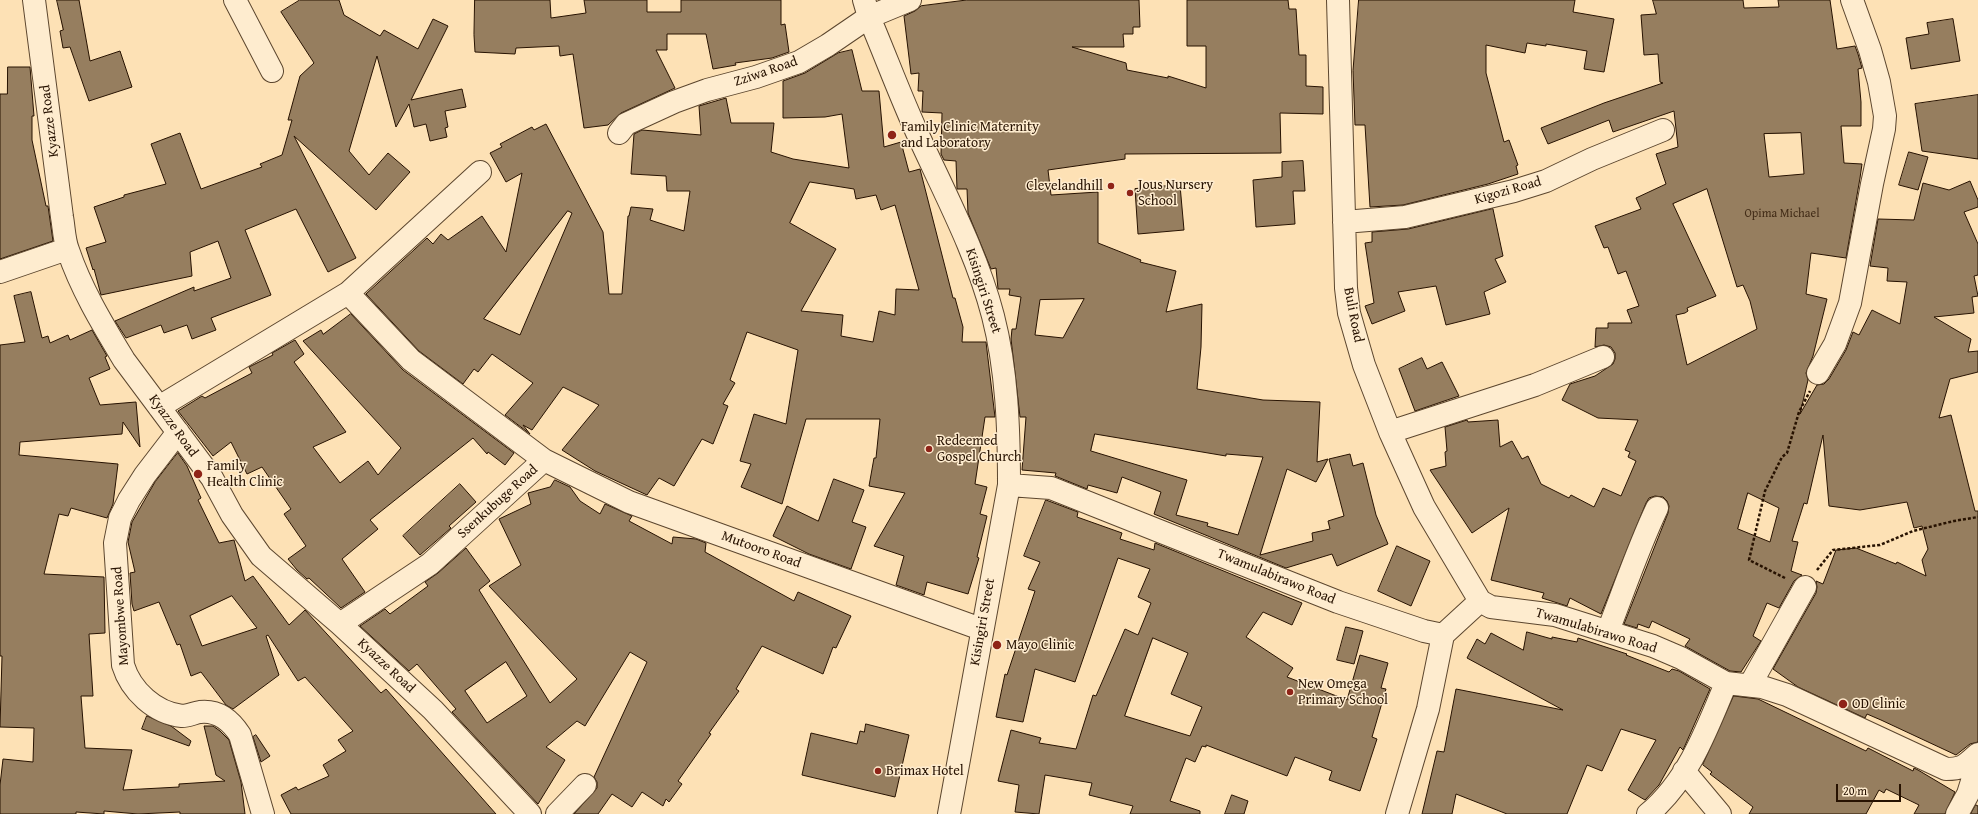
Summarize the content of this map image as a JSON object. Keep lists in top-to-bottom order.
{
  "streets": {
    "street": [
      "Zziwa Road",
      "Kyazze Road",
      "Kigozi Road",
      "Kisingiri Street",
      "Buli Road",
      "Ssenkubuge Road",
      "Mutooro Road",
      "Twamulabirawo Road",
      "Mayombwe Road"
    ]
  },
  "crossings": [
    ["Zziwa Road", "Kisingiri Street"],
    ["Kyazze Road", "Ssenkubuge Road"],
    ["Kyazze Road", "Mayombwe Road"],
    ["Kigozi Road", "Buli Road"],
    ["Kisingiri Street", "Mutooro Road"],
    ["Kisingiri Street", "Twamulabirawo Road"],
    ["Buli Road", "Twamulabirawo Road"],
    ["Ssenkubuge Road", "Mutooro Road"]
  ],
  "places": [
    "Family Clinic Maternity and Laboratory",
    "Clevelandhill",
    "Jous Nursery School",
    "Redeemed Gospel Church",
    "Family Health Clinic",
    "Mayo Clinic",
    "New Omega Primary School",
    "OD Clinic",
    "Brimax Hotel"
  ],
  "house_numbers": ["Opima Michael"],
  "scale_bar": "20 m"
}
